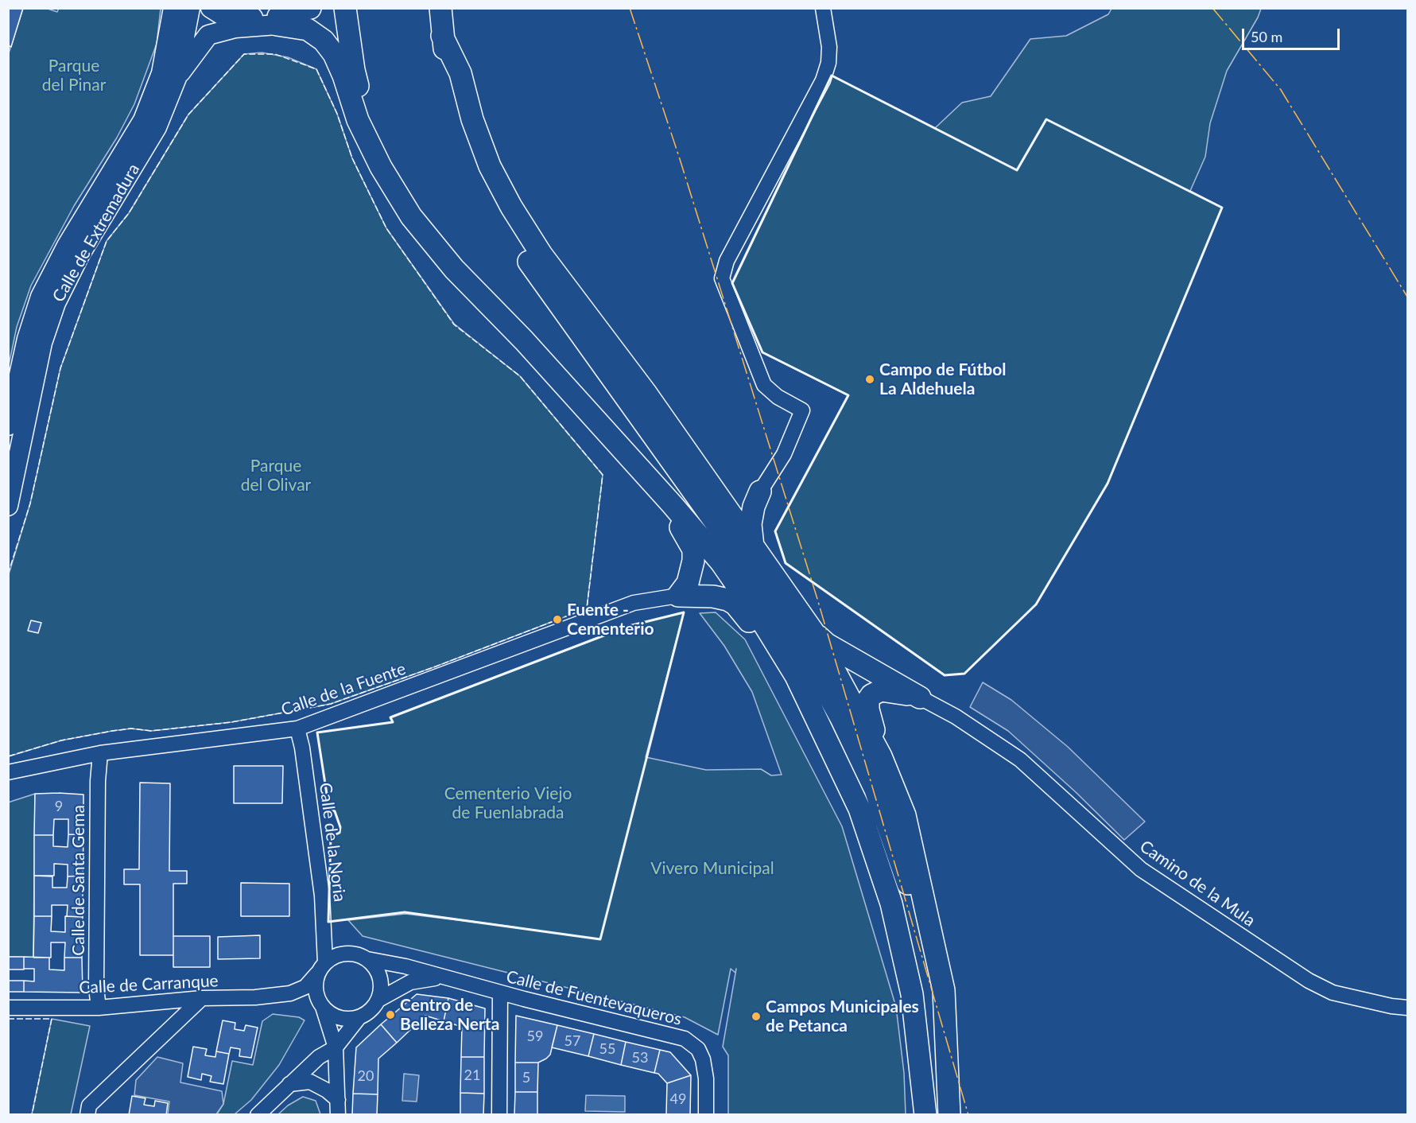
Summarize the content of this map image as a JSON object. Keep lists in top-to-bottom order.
{
  "streets": {
    "main road": ["Calle de Extremadura"],
    "street": [
      "Calle de la Fuente",
      "Calle de la Noria",
      "Calle de Santa Gema",
      "Camino de la Mula",
      "Calle de Carranque",
      "Calle de Fuentevaqueros"
    ]
  },
  "crossings": [
    ["Calle de la Fuente", "Calle de la Noria"],
    ["Calle de la Fuente", "Calle de Santa Gema"],
    ["Calle de la Noria", "Calle de Carranque"],
    ["Calle de la Noria", "Calle de Fuentevaqueros"],
    ["Calle de Santa Gema", "Calle de Carranque"],
    ["Calle de Carranque", "Calle de Fuentevaqueros"]
  ],
  "parks": [
    "Parque del Pinar",
    "Parque del Olivar",
    "Cementerio Viejo de Fuenlabrada",
    "Vivero Municipal"
  ],
  "places": [
    "Campo de Fútbol La Aldehuela",
    "Fuente - Cementerio",
    "Centro de Belleza Nerta",
    "Campos Municipales de Petanca"
  ],
  "house_numbers": [
    "9",
    "59",
    "57",
    "55",
    "53",
    "21",
    "20",
    "5",
    "49"
  ],
  "scale_bar": "50 m"
}
